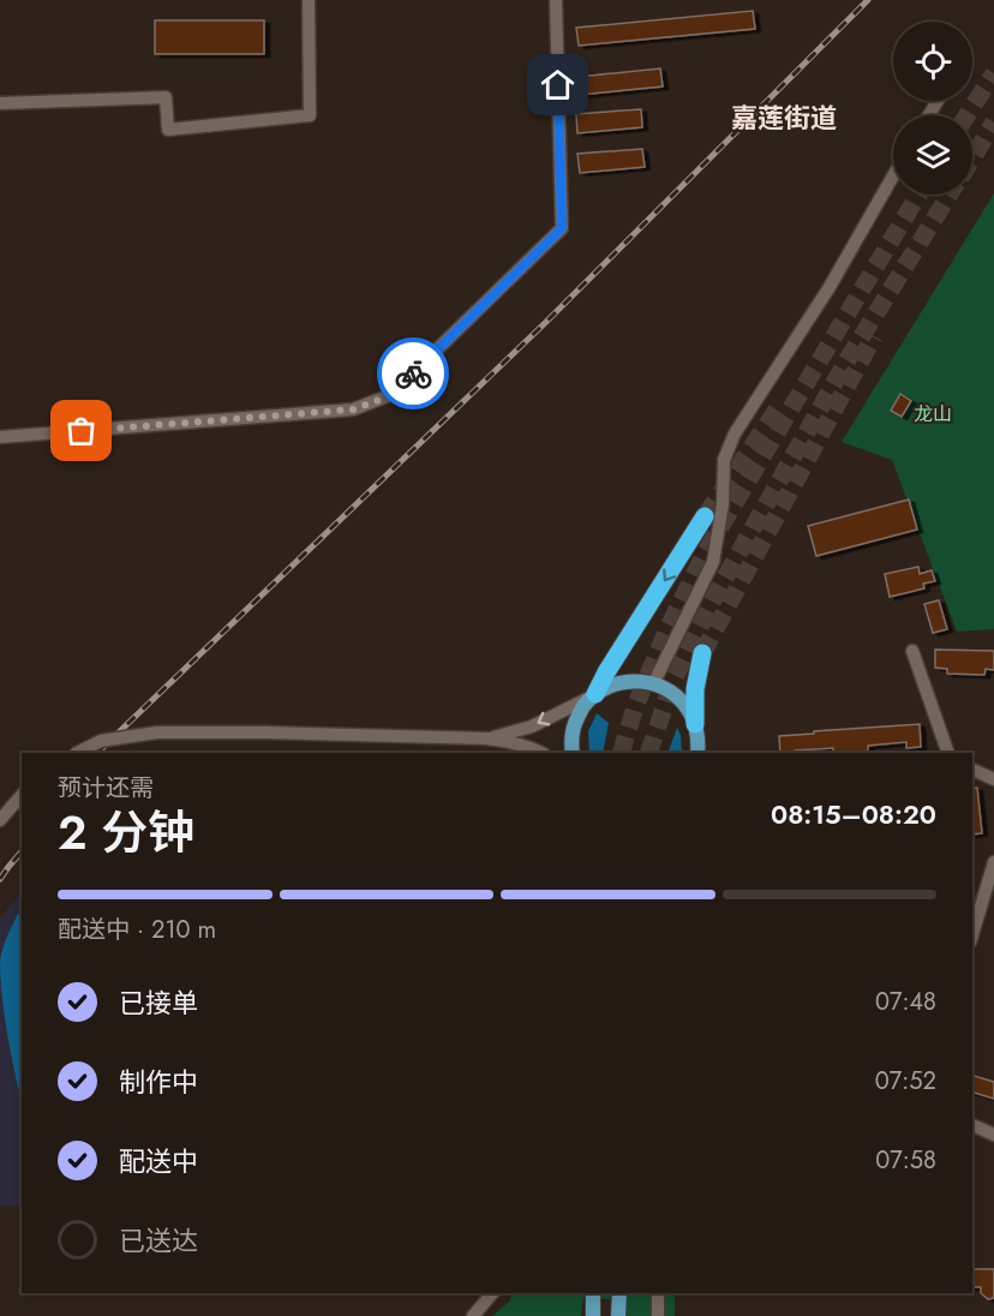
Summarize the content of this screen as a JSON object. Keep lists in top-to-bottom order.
{
  "districts": ["嘉莲街道"],
  "parks": ["龙山"],
  "page": {
    "heading": ["2 分钟", "预计还需", "08:15–08:20"],
    "bar": "配送中 · 210 m",
    "list": [
      ["已接单", "07:48"],
      ["制作中", "07:52"],
      ["配送中", "07:58"],
      "已送达"
    ]
  }
}
